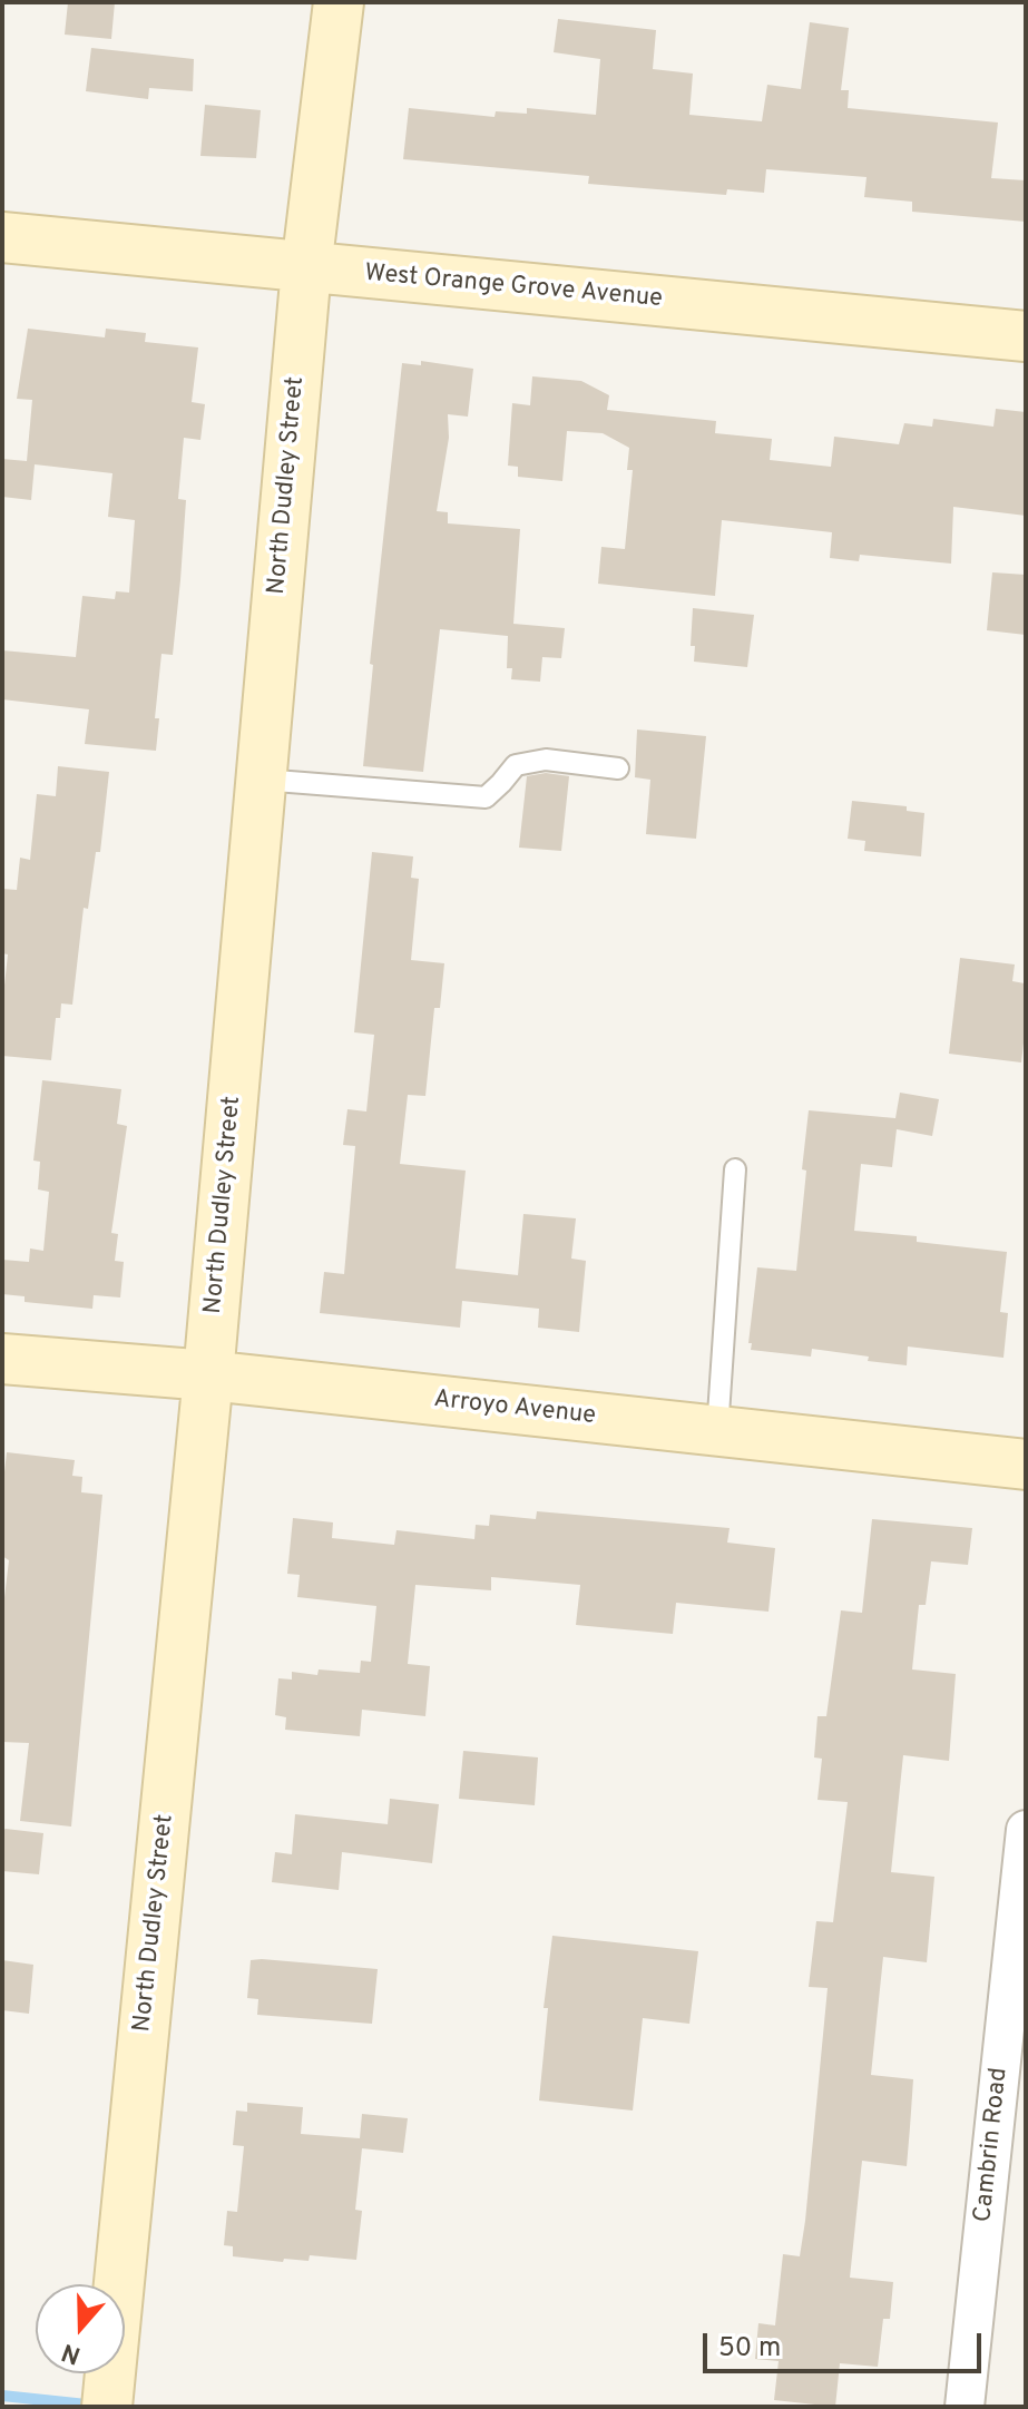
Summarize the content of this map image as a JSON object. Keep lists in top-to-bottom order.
{
  "streets": {
    "street": [
      "West Orange Grove Avenue",
      "North Dudley Street",
      "Arroyo Avenue",
      "Cambrin Road"
    ]
  },
  "crossings": [
    ["West Orange Grove Avenue", "North Dudley Street"],
    ["North Dudley Street", "Arroyo Avenue"]
  ],
  "scale_bar": "50 m",
  "north": "bottom"
}
